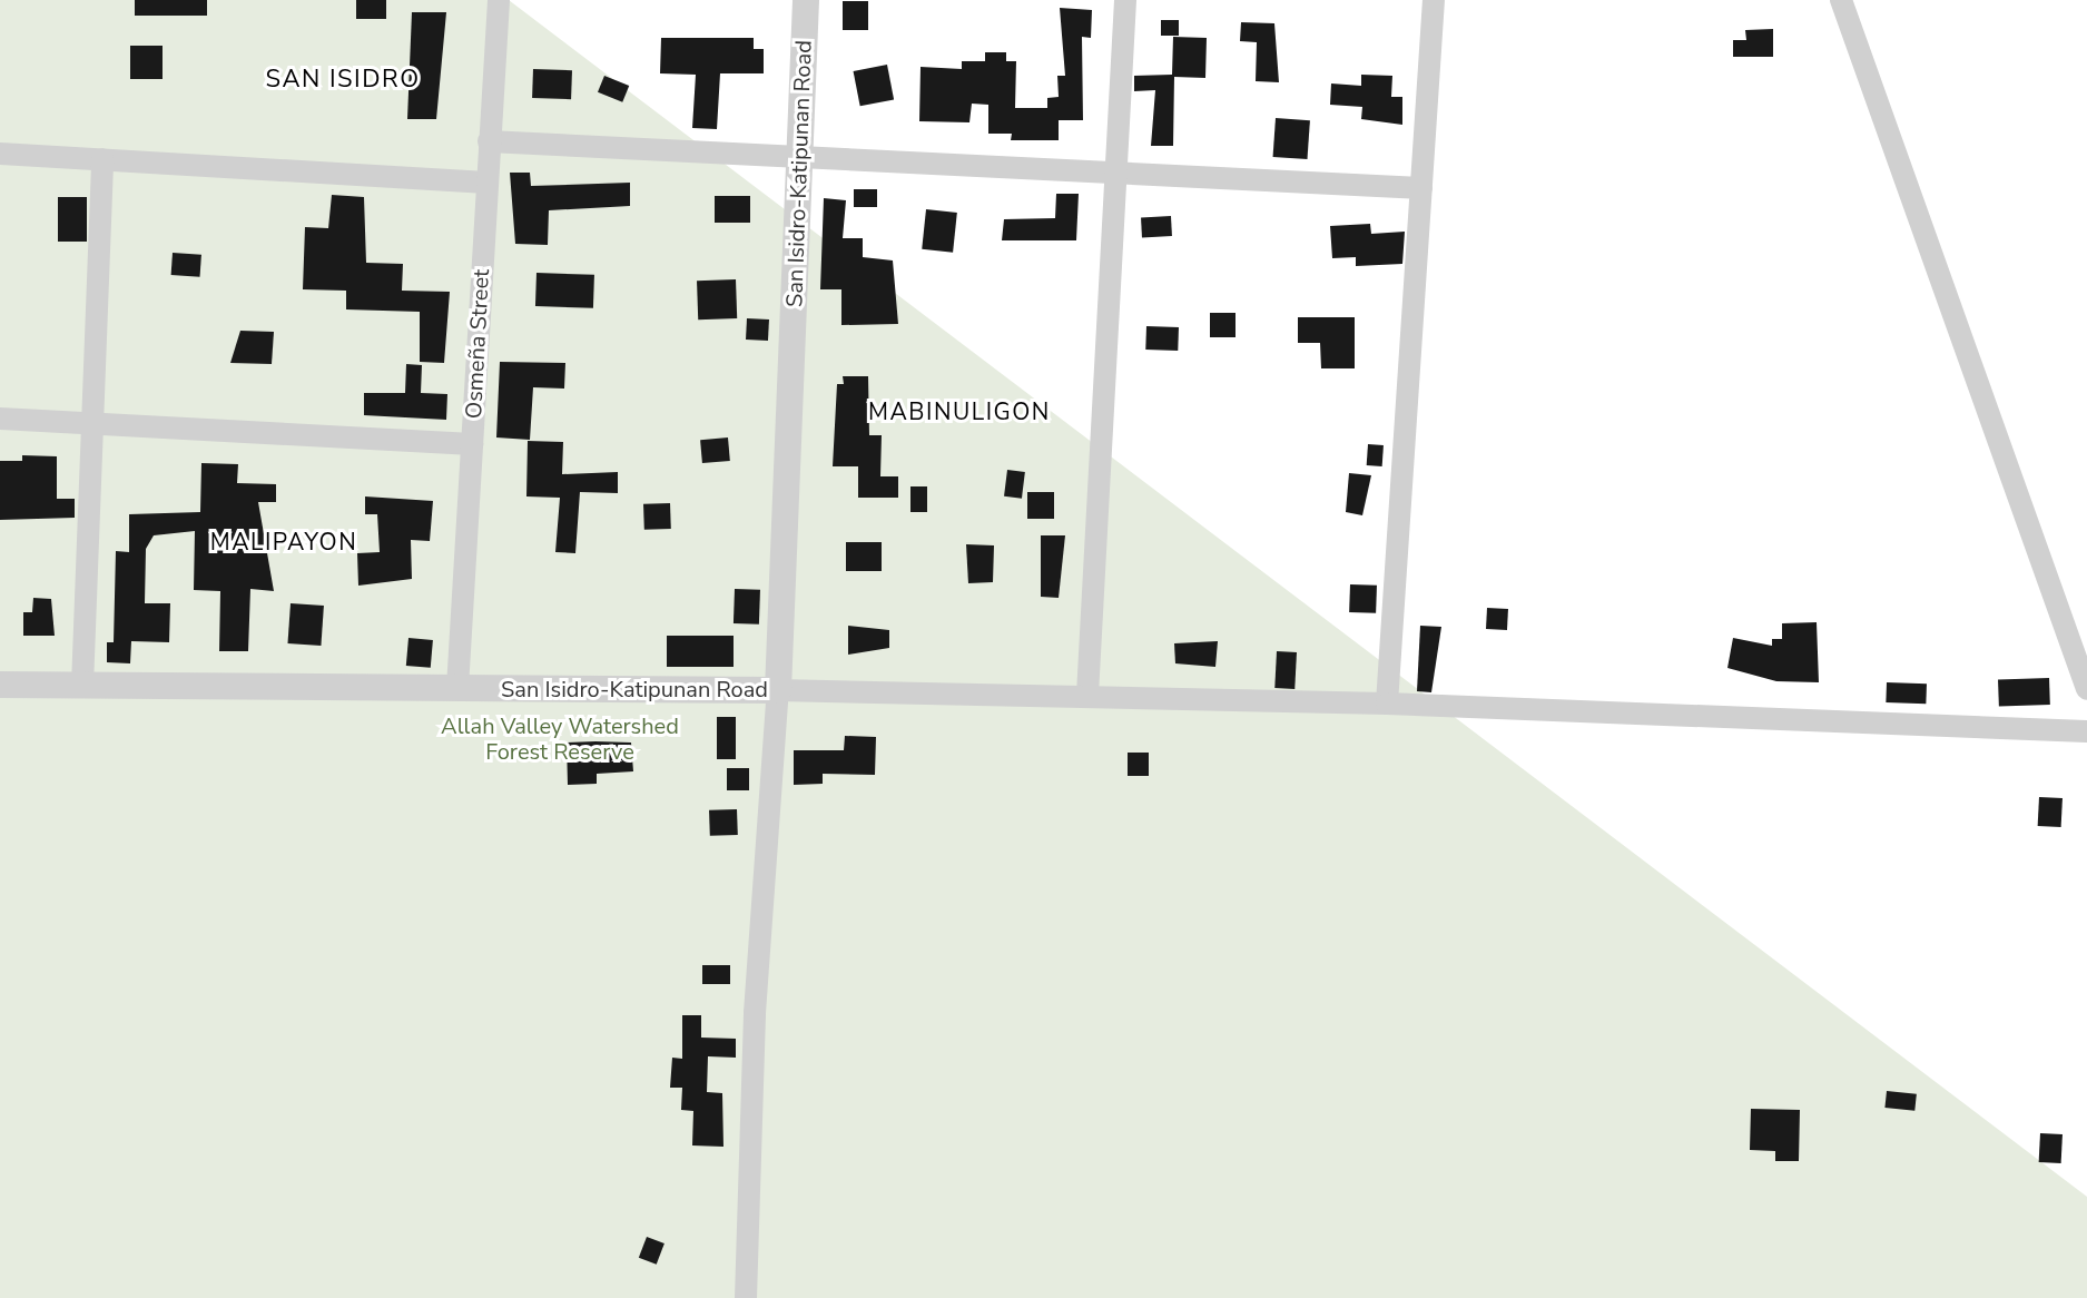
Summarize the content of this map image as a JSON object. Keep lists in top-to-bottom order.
{
  "streets": {
    "street": ["San Isidro-Katipunan Road", "Osmeña Street"]
  },
  "crossings": [
    ["San Isidro-Katipunan Road", "Osmeña Street"]
  ],
  "districts": ["SAN ISIDRO", "MABINULIGON", "MALIPAYON"],
  "parks": ["Allah Valley Watershed Forest Reserve"]
}
